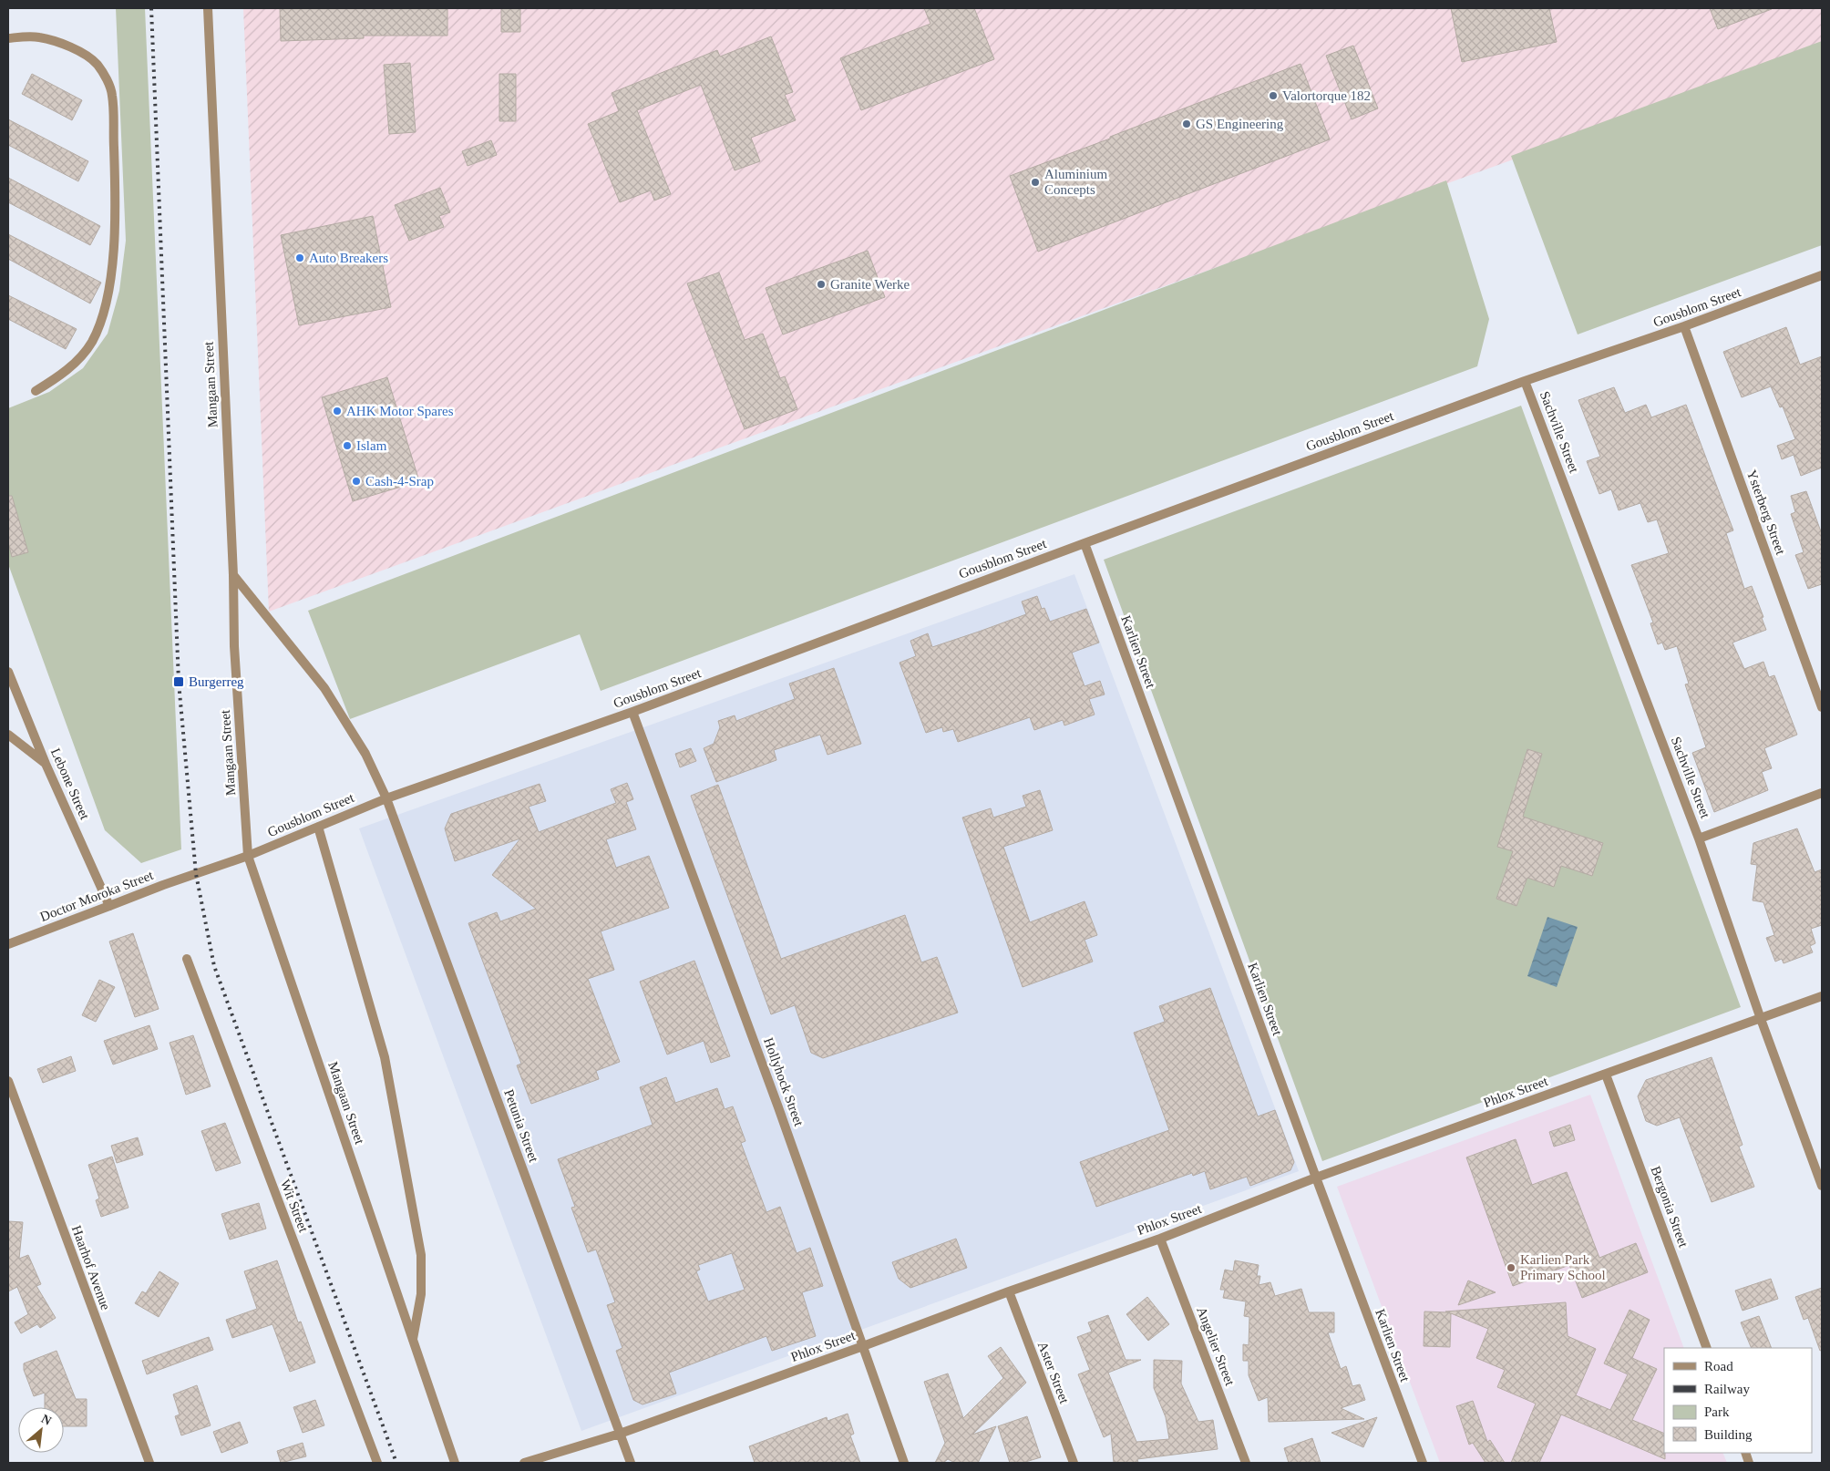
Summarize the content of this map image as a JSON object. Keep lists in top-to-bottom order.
{
  "streets": {
    "street": [
      "Gousblom Street",
      "Mangaan Street",
      "Sachville Street",
      "Ysterberg Street",
      "Karlien Street",
      "Lebone Street",
      "Doctor Moroka Street",
      "Hollyhock Street",
      "Phlox Street",
      "Petunia Street",
      "Wit Street",
      "Bergonia Street",
      "Haarhof Avenue",
      "Angelier Street",
      "Aster Street"
    ]
  },
  "crossings": [
    ["Gousblom Street", "Mangaan Street"],
    ["Gousblom Street", "Sachville Street"],
    ["Gousblom Street", "Ysterberg Street"],
    ["Gousblom Street", "Karlien Street"],
    ["Gousblom Street", "Doctor Moroka Street"],
    ["Gousblom Street", "Hollyhock Street"],
    ["Gousblom Street", "Petunia Street"],
    ["Mangaan Street", "Petunia Street"],
    ["Sachville Street", "Phlox Street"],
    ["Karlien Street", "Phlox Street"],
    ["Lebone Street", "Doctor Moroka Street"],
    ["Hollyhock Street", "Phlox Street"],
    ["Phlox Street", "Petunia Street"],
    ["Phlox Street", "Bergonia Street"],
    ["Phlox Street", "Angelier Street"],
    ["Phlox Street", "Aster Street"]
  ],
  "places": {
    "other": [
      "Valortorque 182",
      "GS Engineering",
      "Aluminium Concepts",
      "Auto Breakers",
      "Granite Werke",
      "AHK Motor Spares",
      "Islam",
      "Cash-4-Srap",
      "Karlien Park Primary School"
    ],
    "transit": ["Burgerreg"]
  },
  "legend": [
    "Road",
    "Railway",
    "Park",
    "Building"
  ],
  "north": "top right"
}
